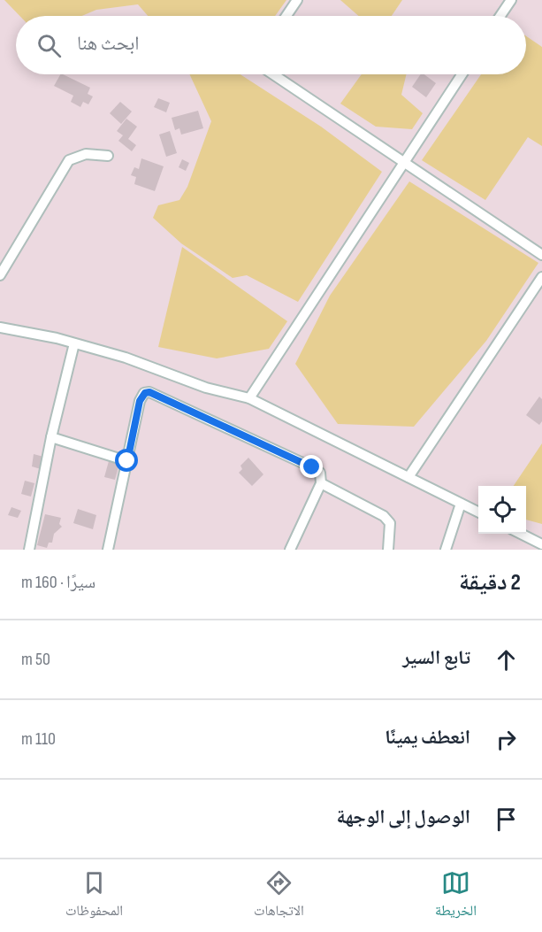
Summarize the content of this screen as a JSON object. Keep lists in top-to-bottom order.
{
  "page": {
    "search": "ابحث هنا",
    "heading": ["2 دقيقة", "سيرًا · 160 m"],
    "list": [
      ["تابع السير", "50 m"],
      ["انعطف يمينًا", "110 m"],
      "الوصول إلى الوجهة"
    ],
    "nav": ["الخريطة", "الاتجاهات", "المحفوظات"]
  }
}
